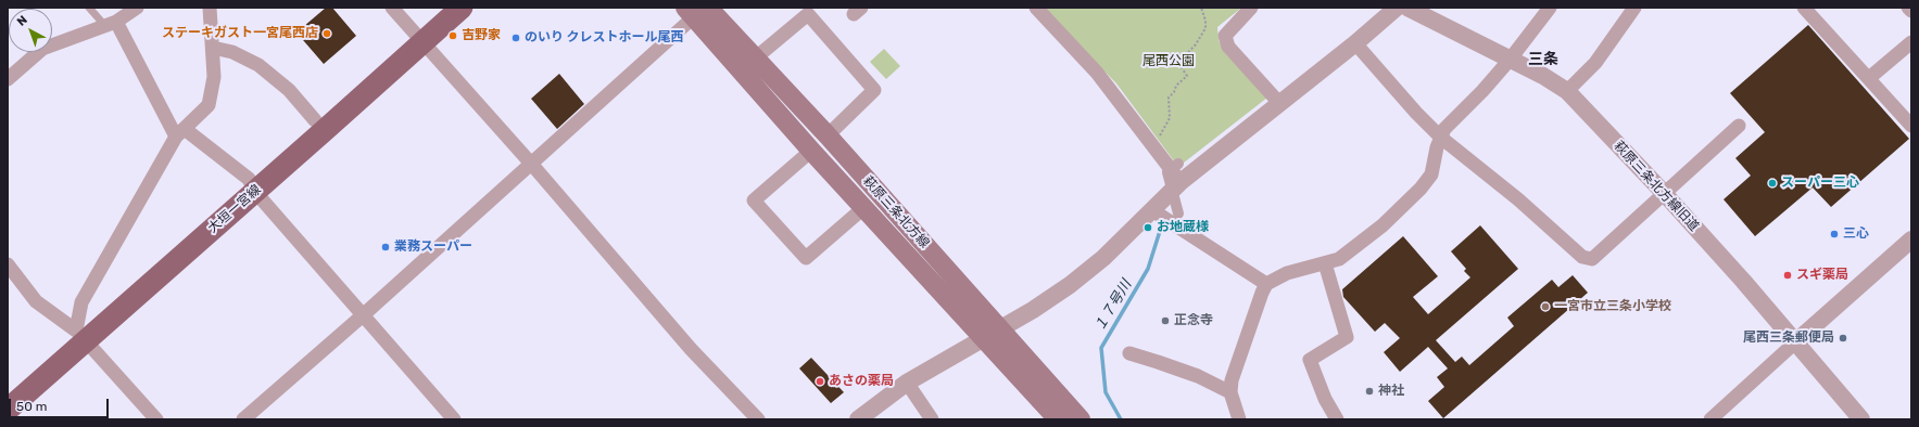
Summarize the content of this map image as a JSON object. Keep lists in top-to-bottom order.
{
  "streets": {
    "main road": ["大垣一宮線", "萩原三条北方線"],
    "street": ["萩原三条北方線旧道"]
  },
  "districts": ["三条"],
  "water": ["１７号川"],
  "parks": ["尾西公園"],
  "places": [
    "ステーキガスト一宮尾西店",
    "吉野家",
    "のいり クレストホール尾西",
    "スーパー三心",
    "お地蔵様",
    "三心",
    "業務スーパー",
    "スギ薬局",
    "一宮市立三条小学校",
    "正念寺",
    "尾西三条郵便局",
    "あさの薬局",
    "神社"
  ],
  "scale_bar": "50 m",
  "north": "top left"
}
